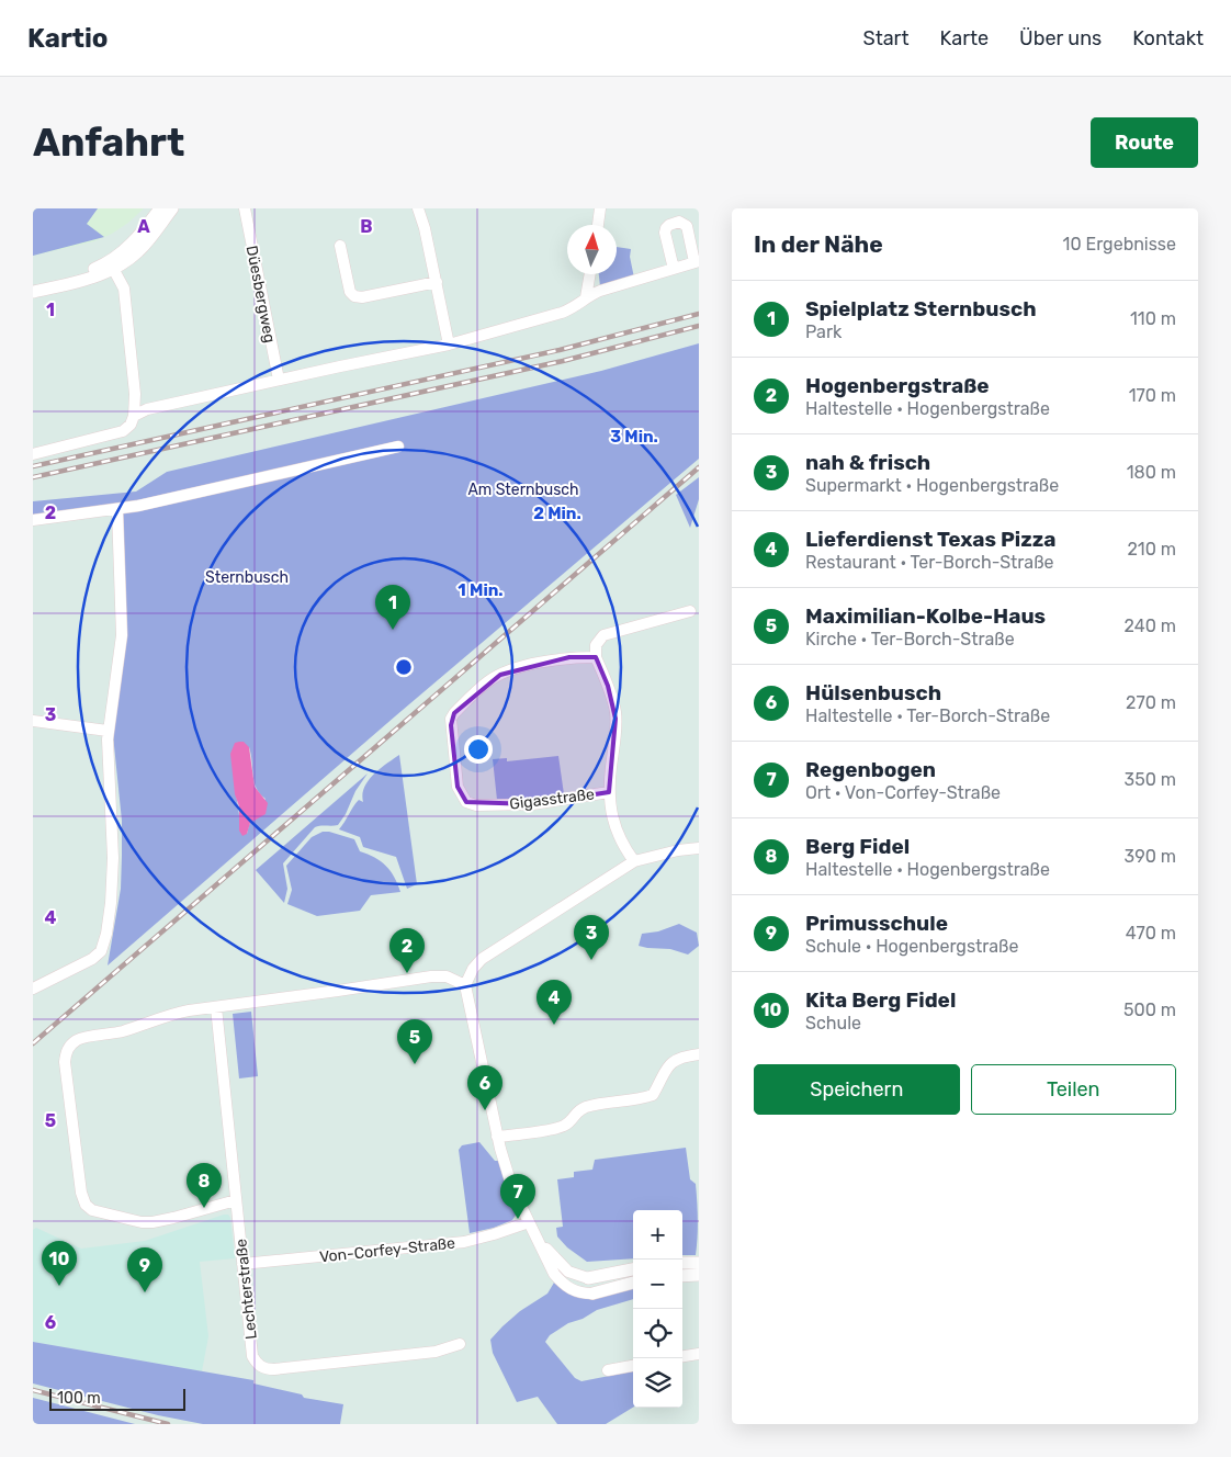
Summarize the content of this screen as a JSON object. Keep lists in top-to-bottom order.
{
  "streets": {
    "street": [
      "Düesbergweg",
      "Gigasstraße",
      "Von-Corfey-Straße",
      "Lechterstraße"
    ]
  },
  "crossings": [
    ["Von-Corfey-Straße", "Lechterstraße"]
  ],
  "parks": ["Am Sternbusch", "Sternbusch"],
  "scale_bar": "100 m",
  "north": "top",
  "page": {
    "header": "Kartio",
    "nav": [
      "Start",
      "Karte",
      "Über uns",
      "Kontakt"
    ],
    "buttons": [
      "Route",
      ["Speichern", "Teilen"]
    ],
    "title": "Anfahrt",
    "heading": ["In der Nähe", "10 Ergebnisse"],
    "list": [
      {
        "mark": "1",
        "name": "Spielplatz Sternbusch",
        "note": "Park",
        "value": "110 m"
      },
      {
        "mark": "2",
        "name": "Hogenbergstraße",
        "note": "Haltestelle · Hogenbergstraße",
        "value": "170 m"
      },
      {
        "mark": "3",
        "name": "nah & frisch",
        "note": "Supermarkt · Hogenbergstraße",
        "value": "180 m"
      },
      {
        "mark": "4",
        "name": "Lieferdienst Texas Pizza",
        "note": "Restaurant · Ter-Borch-Straße",
        "value": "210 m"
      },
      {
        "mark": "5",
        "name": "Maximilian-Kolbe-Haus",
        "note": "Kirche · Ter-Borch-Straße",
        "value": "240 m"
      },
      {
        "mark": "6",
        "name": "Hülsenbusch",
        "note": "Haltestelle · Ter-Borch-Straße",
        "value": "270 m"
      },
      {
        "mark": "7",
        "name": "Regenbogen",
        "note": "Ort · Von-Corfey-Straße",
        "value": "350 m"
      },
      {
        "mark": "8",
        "name": "Berg Fidel",
        "note": "Haltestelle · Hogenbergstraße",
        "value": "390 m"
      },
      {
        "mark": "9",
        "name": "Primusschule",
        "note": "Schule · Hogenbergstraße",
        "value": "470 m"
      },
      {
        "mark": "10",
        "name": "Kita Berg Fidel",
        "note": "Schule",
        "value": "500 m"
      }
    ],
    "pins": [
      "1",
      "3",
      "2",
      "4",
      "5",
      "6",
      "8",
      "7",
      "10",
      "9"
    ],
    "map_buttons": ["+", "−"],
    "scale": "100 m"
  },
  "grid": {
    "columns": ["A", "B"],
    "rows": [
      "1",
      "2",
      "3",
      "4",
      "5",
      "6"
    ]
  },
  "rings": ["3 Min.", "2 Min.", "1 Min."]
}
